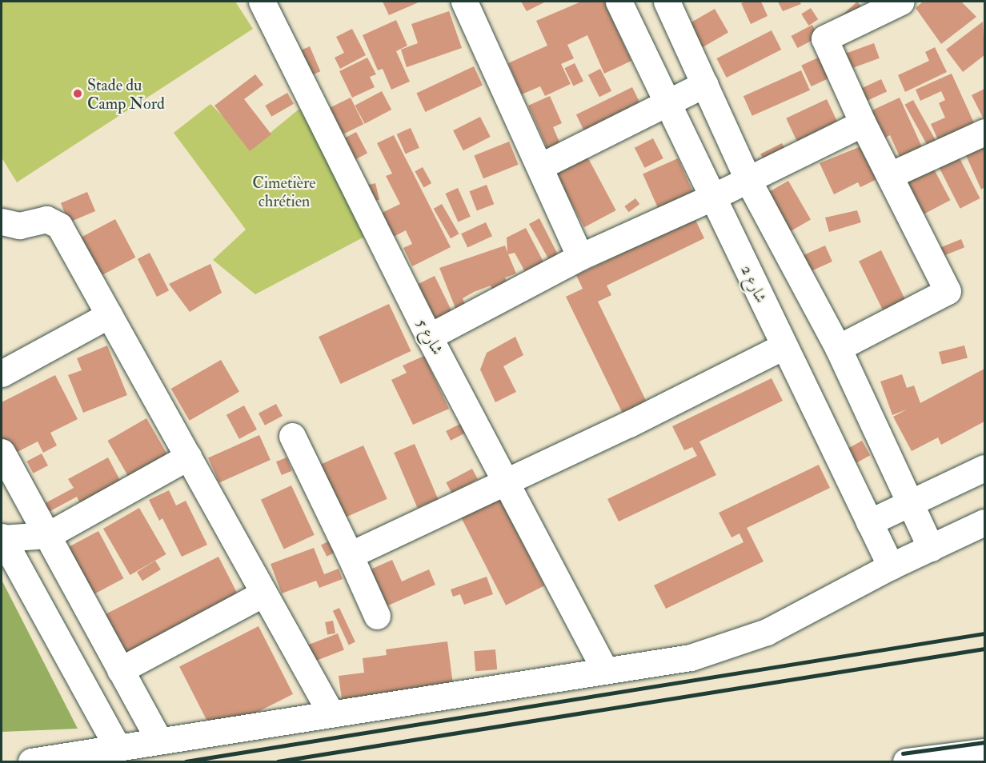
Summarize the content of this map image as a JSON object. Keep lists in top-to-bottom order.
{
  "streets": {
    "street": ["شارع 2", "شارع 5"]
  },
  "parks": ["Cimetière chrétien"],
  "places": ["Stade du Camp Nord"]
}
